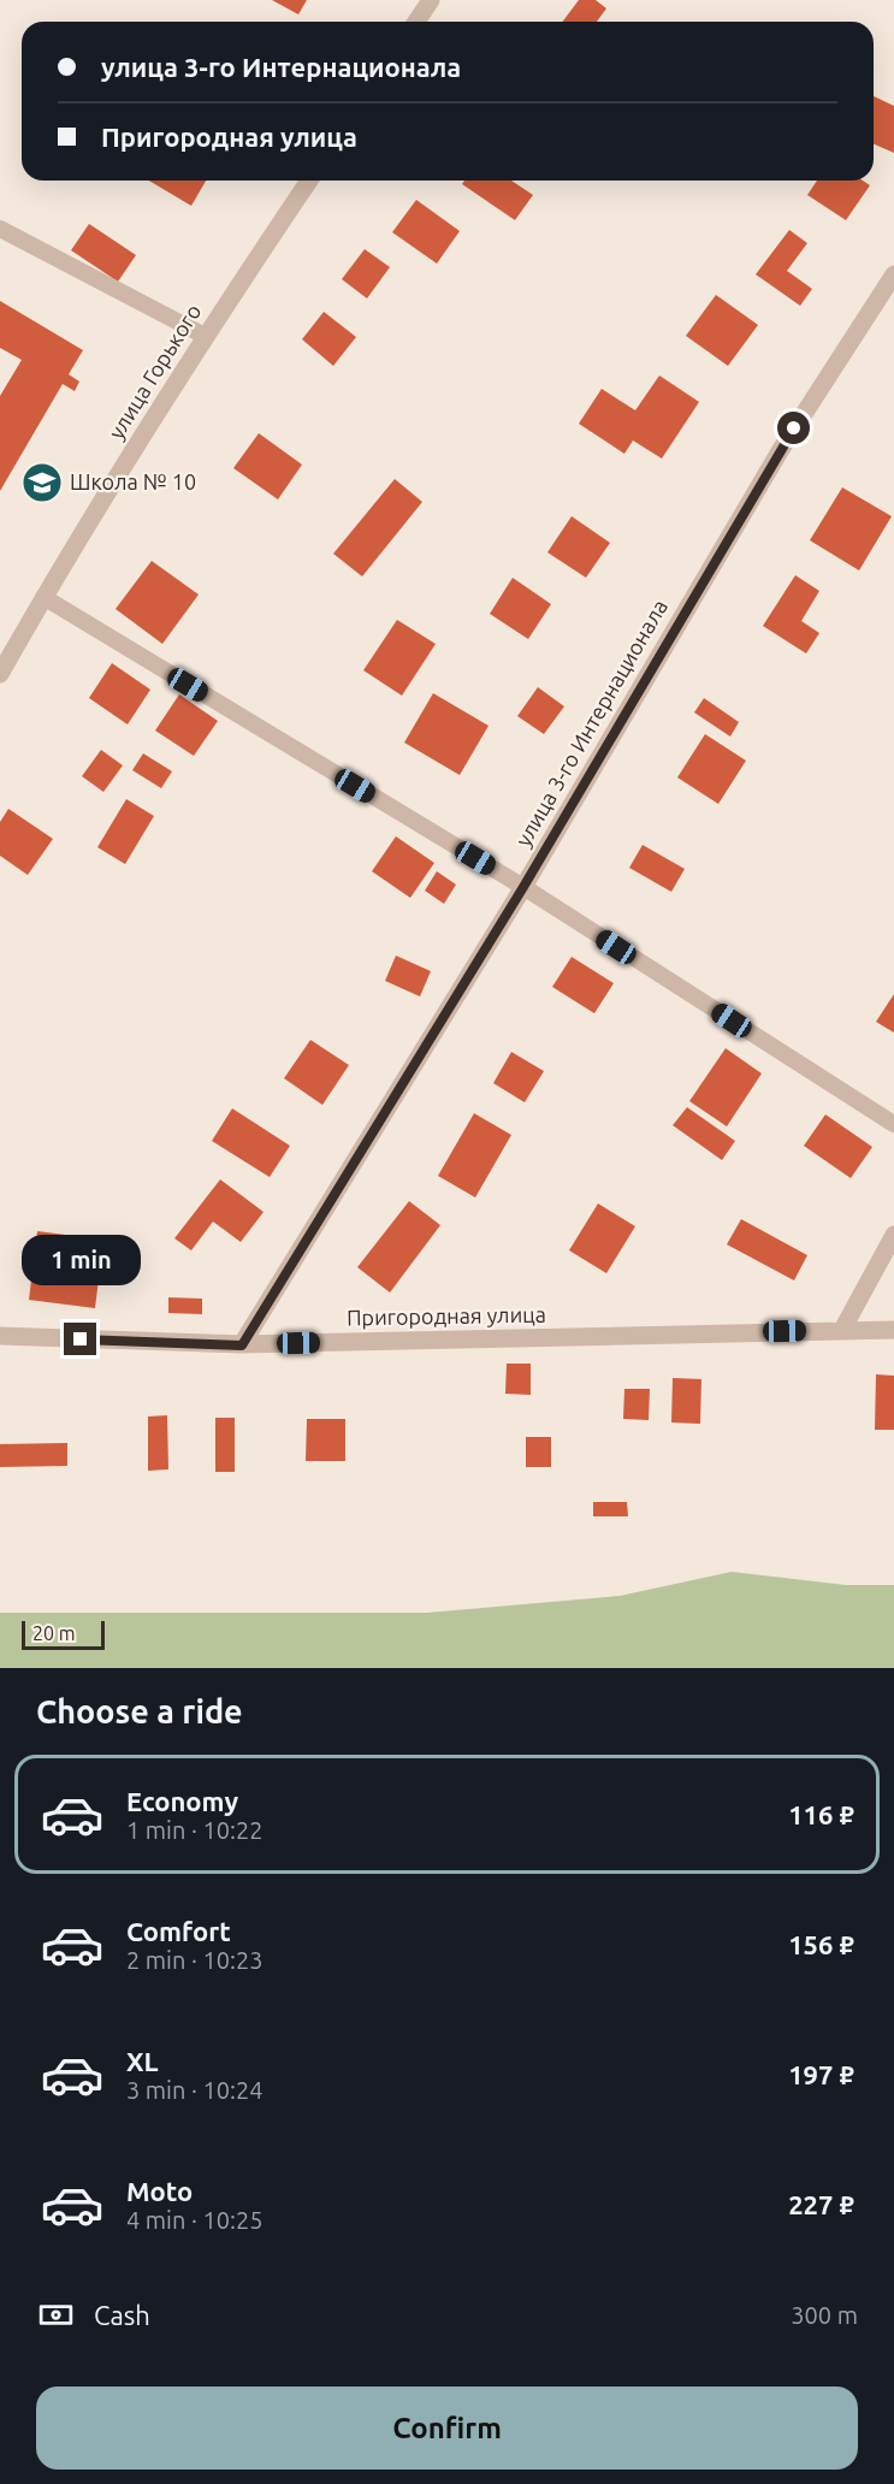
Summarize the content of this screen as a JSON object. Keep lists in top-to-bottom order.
{
  "streets": {
    "street": ["улица Горького", "улица 3-го Интернационала", "Пригородная улица"]
  },
  "crossings": [
    ["улица 3-го Интернационала", "Пригородная улица"]
  ],
  "places": {
    "school or university": ["Школа № 10"]
  },
  "scale_bar": "20 m",
  "page": {
    "banner": ["улица 3-го Интернационала", "Пригородная улица"],
    "bubble": "1 min",
    "scale": "20 m",
    "heading": "Choose a ride",
    "list": [
      {
        "name": "Economy",
        "note": "1 min · 10:22",
        "value": "116 ₽"
      },
      {
        "name": "Comfort",
        "note": "2 min · 10:23",
        "value": "156 ₽"
      },
      {
        "name": "XL",
        "note": "3 min · 10:24",
        "value": "197 ₽"
      },
      {
        "name": "Moto",
        "note": "4 min · 10:25",
        "value": "227 ₽"
      }
    ],
    "pay": ["Cash", "300 m"],
    "buttons": "Confirm"
  }
}
